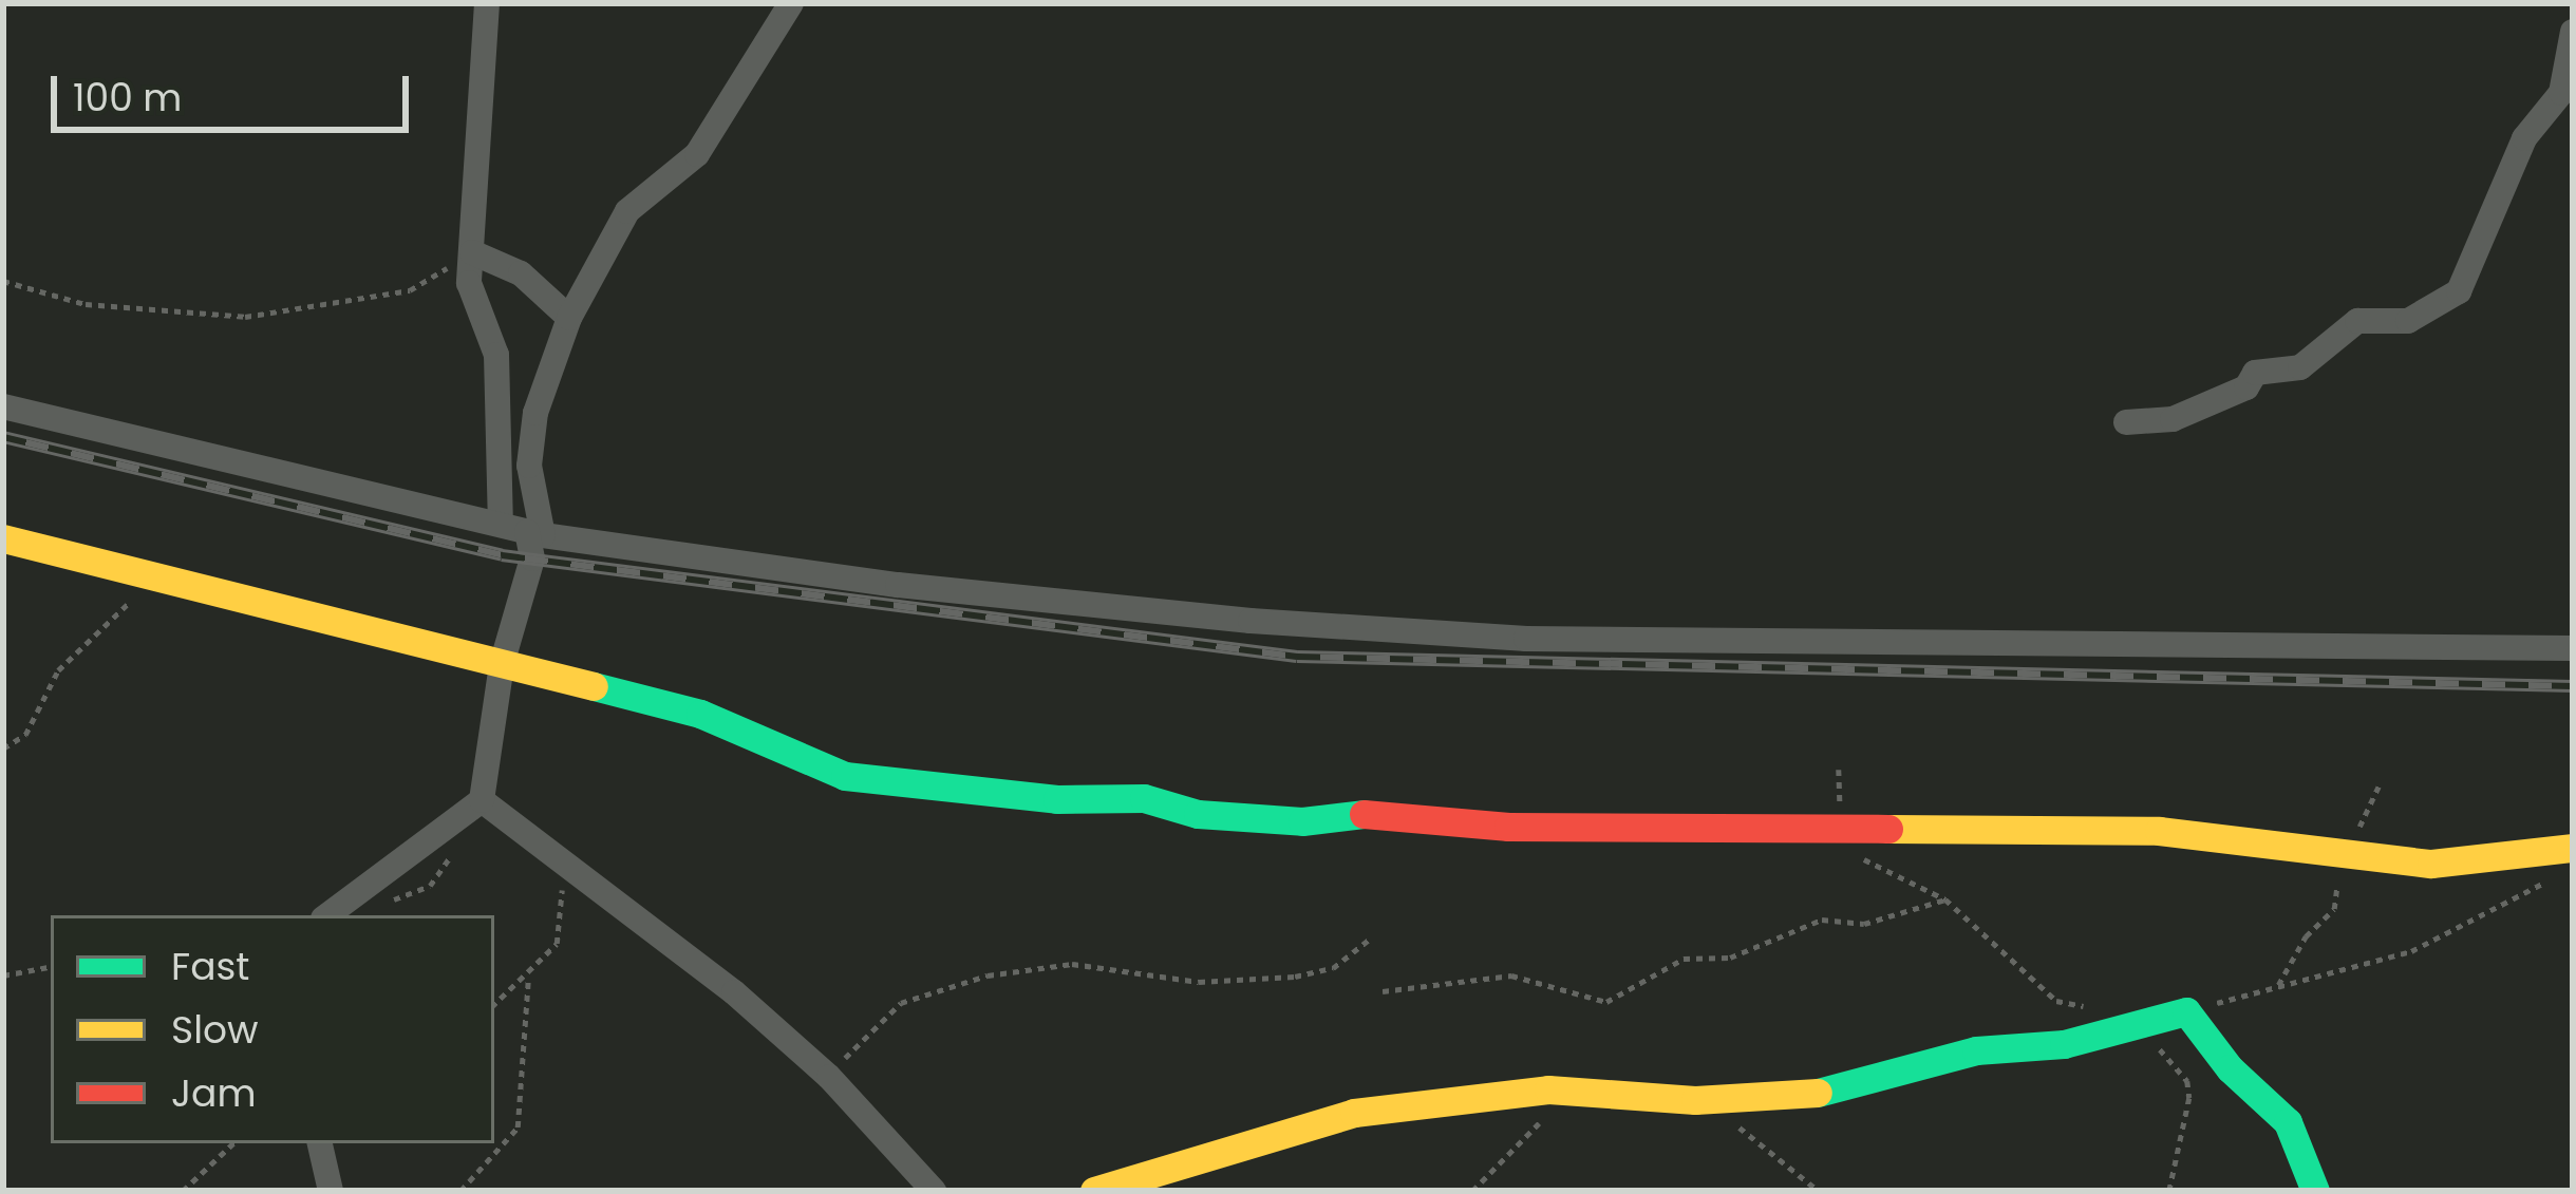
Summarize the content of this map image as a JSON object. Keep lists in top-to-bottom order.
{
  "legend": ["Fast", "Slow", "Jam"],
  "scale_bar": "100 m"
}
